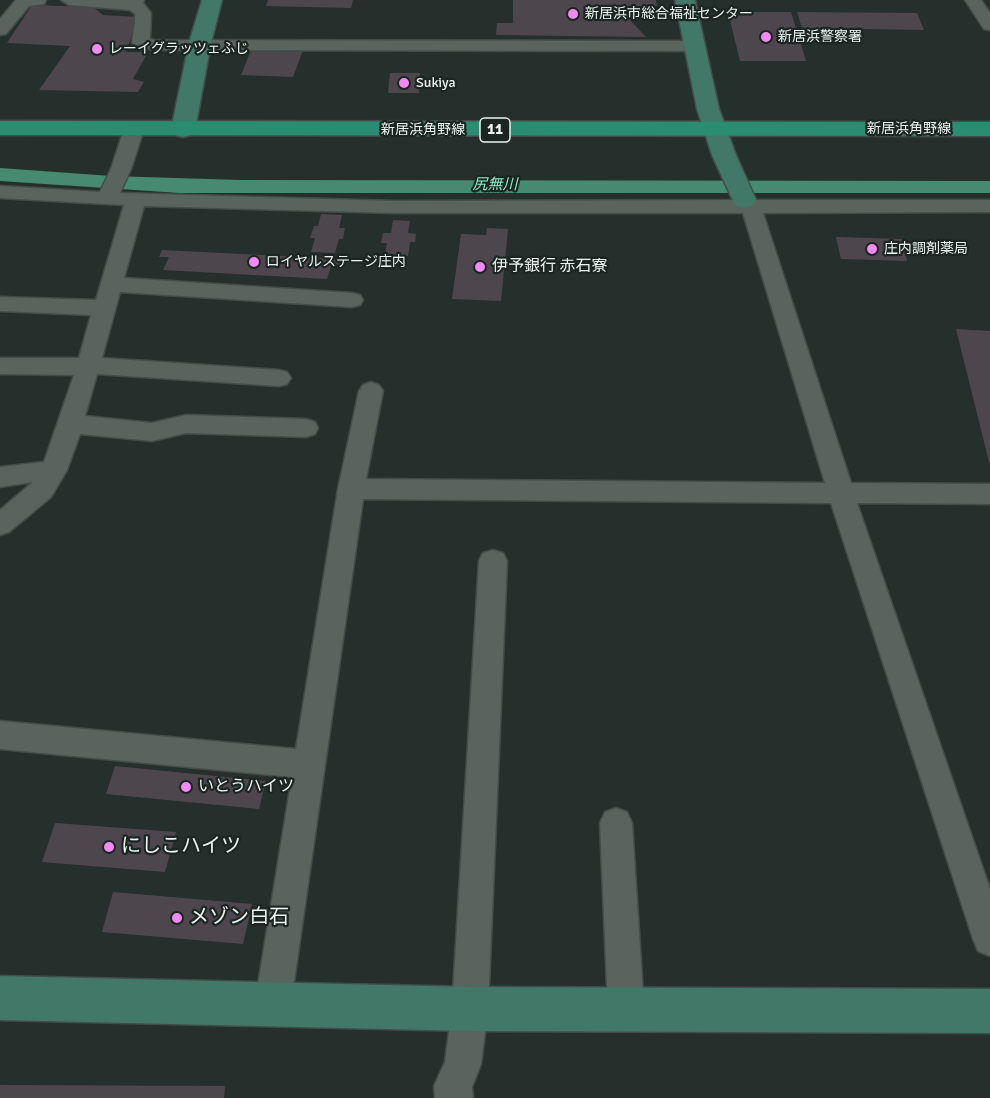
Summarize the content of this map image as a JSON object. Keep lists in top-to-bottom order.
{
  "streets": {
    "main road": ["新居浜角野線", "11"]
  },
  "water": ["尻無川"],
  "places": [
    "新居浜市総合福祉センター",
    "新居浜警察署",
    "レーイグラッツェふじ",
    "Sukiya",
    "庄内調剤薬局",
    "ロイヤルステージ庄内",
    "伊予銀行 赤石寮",
    "いとうハイツ",
    "にしこハイツ",
    "メゾン白石"
  ]
}
